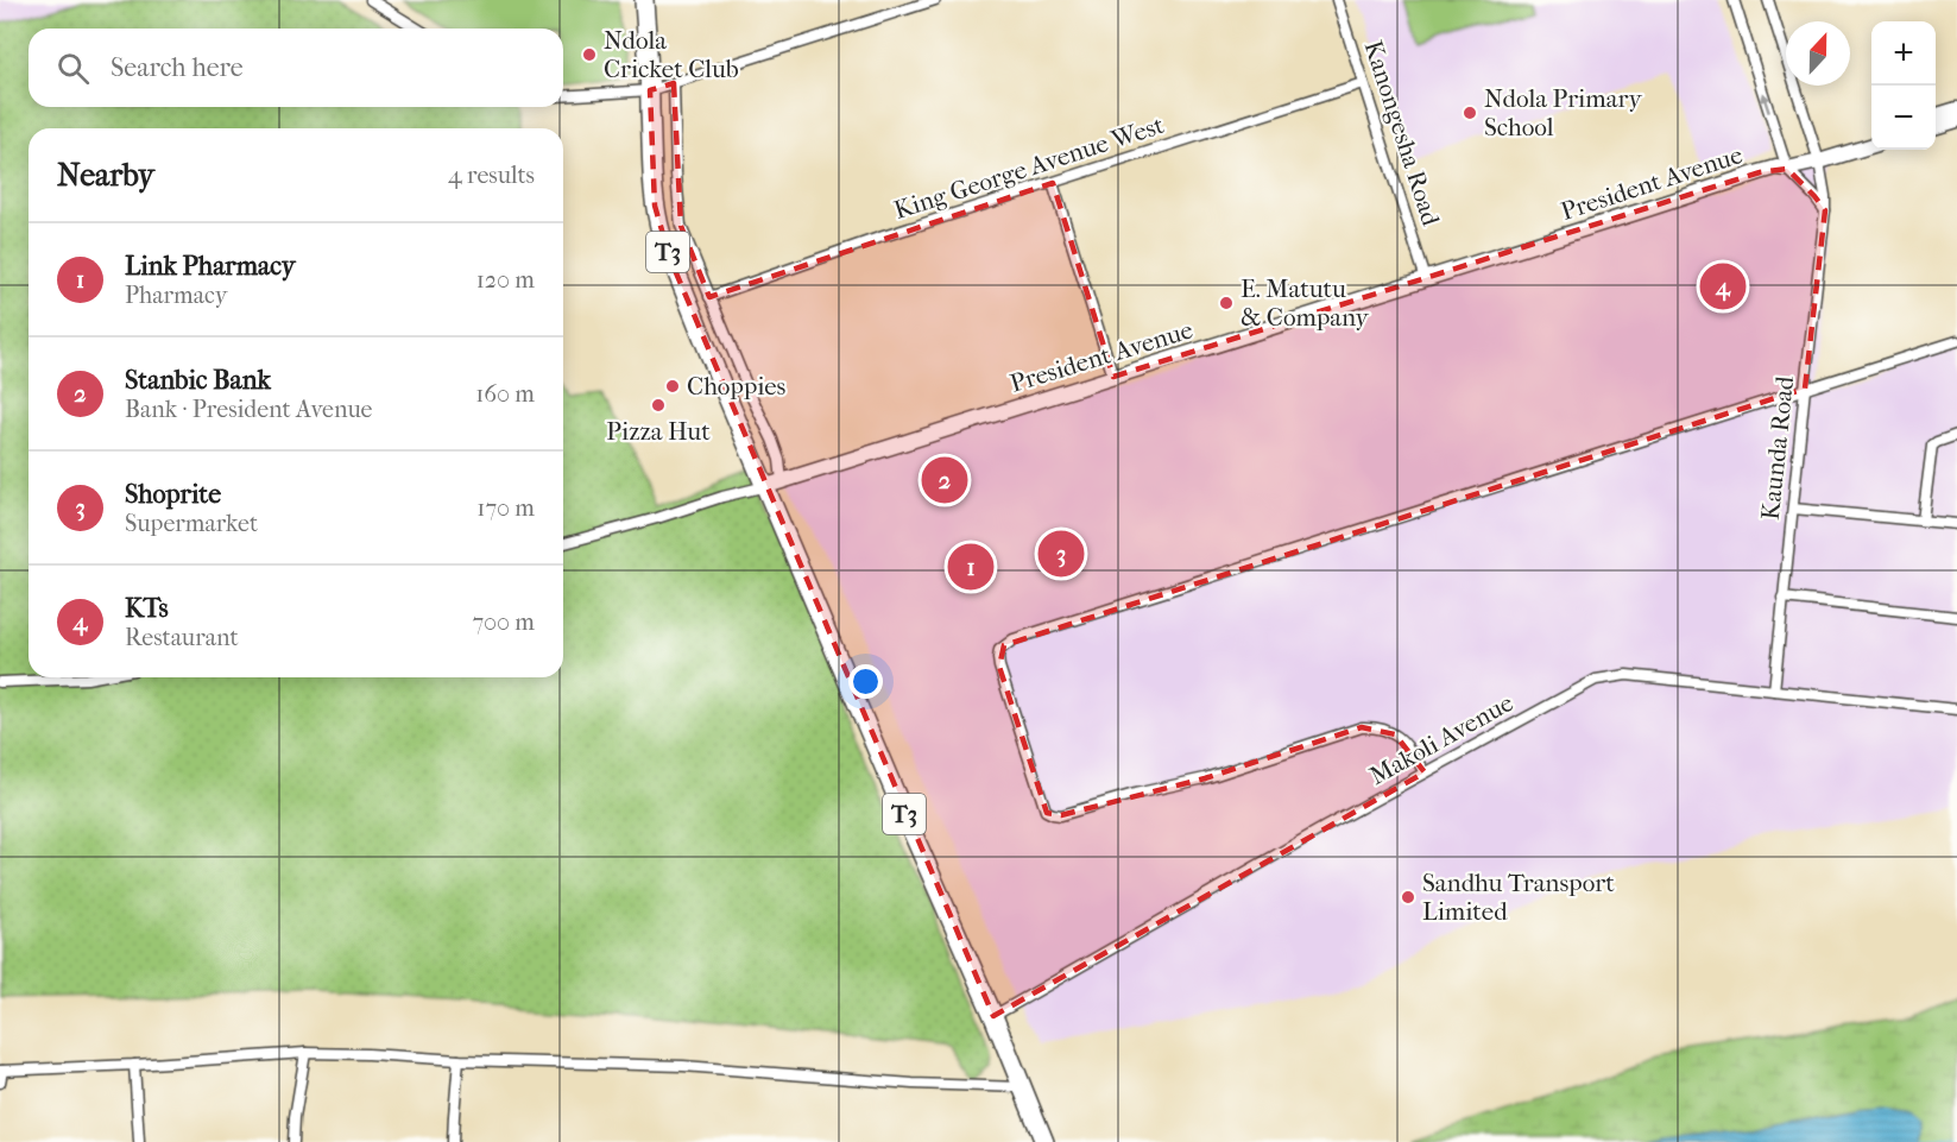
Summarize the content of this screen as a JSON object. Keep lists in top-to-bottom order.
{
  "streets": {
    "highway": ["T3"],
    "main road": ["President Avenue"],
    "street": [
      "Kanongesha Road",
      "King George Avenue West",
      "Kaunda Road",
      "Makoli Avenue"
    ]
  },
  "crossings": [
    ["Kanongesha Road", "King George Avenue West"],
    ["Kanongesha Road", "President Avenue"],
    ["President Avenue", "T3"],
    ["President Avenue", "Kaunda Road"],
    ["T3", "Makoli Avenue"],
    ["Kaunda Road", "Makoli Avenue"]
  ],
  "places": [
    "Ndola Cricket Club",
    "Ndola Primary School",
    "E. Matutu & Company",
    "Choppies",
    "Pizza Hut",
    "Sandhu Transport Limited"
  ],
  "north": "top",
  "page": {
    "map_buttons": ["+", "−"],
    "search": "Search here",
    "heading": ["Nearby", "4 results"],
    "list": [
      {
        "mark": "1",
        "name": "Link Pharmacy",
        "note": "Pharmacy",
        "value": "120 m"
      },
      {
        "mark": "2",
        "name": "Stanbic Bank",
        "note": "Bank · President Avenue",
        "value": "160 m"
      },
      {
        "mark": "3",
        "name": "Shoprite",
        "note": "Supermarket",
        "value": "170 m"
      },
      {
        "mark": "4",
        "name": "KTs",
        "note": "Restaurant",
        "value": "700 m"
      }
    ],
    "pins": [
      "4",
      "2",
      "3",
      "1"
    ]
  }
}
